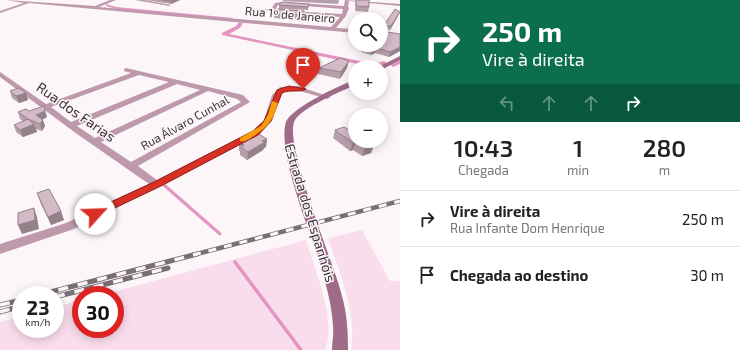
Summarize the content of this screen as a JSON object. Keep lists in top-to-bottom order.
{
  "streets": {
    "main road": ["Estrada dos Espanhóis"],
    "street": ["Rua 1º de Janeiro", "Rua dos Farias", "Rua Álvaro Cunhal"]
  },
  "crossings": [
    ["Rua dos Farias", "Rua Álvaro Cunhal"]
  ],
  "page": {
    "turn": ["250 m", "Vire à direita"],
    "map_buttons": ["+", "−"],
    "eta": [
      "10:43",
      "Chegada",
      "1",
      "min",
      "280",
      "m"
    ],
    "list": [
      {
        "name": "Vire à direita",
        "note": "Rua Infante Dom Henrique",
        "value": "250 m"
      },
      {
        "name": "Chegada ao destino",
        "value": "30 m"
      }
    ],
    "speed": "23 km/h",
    "limit": "30"
  }
}
